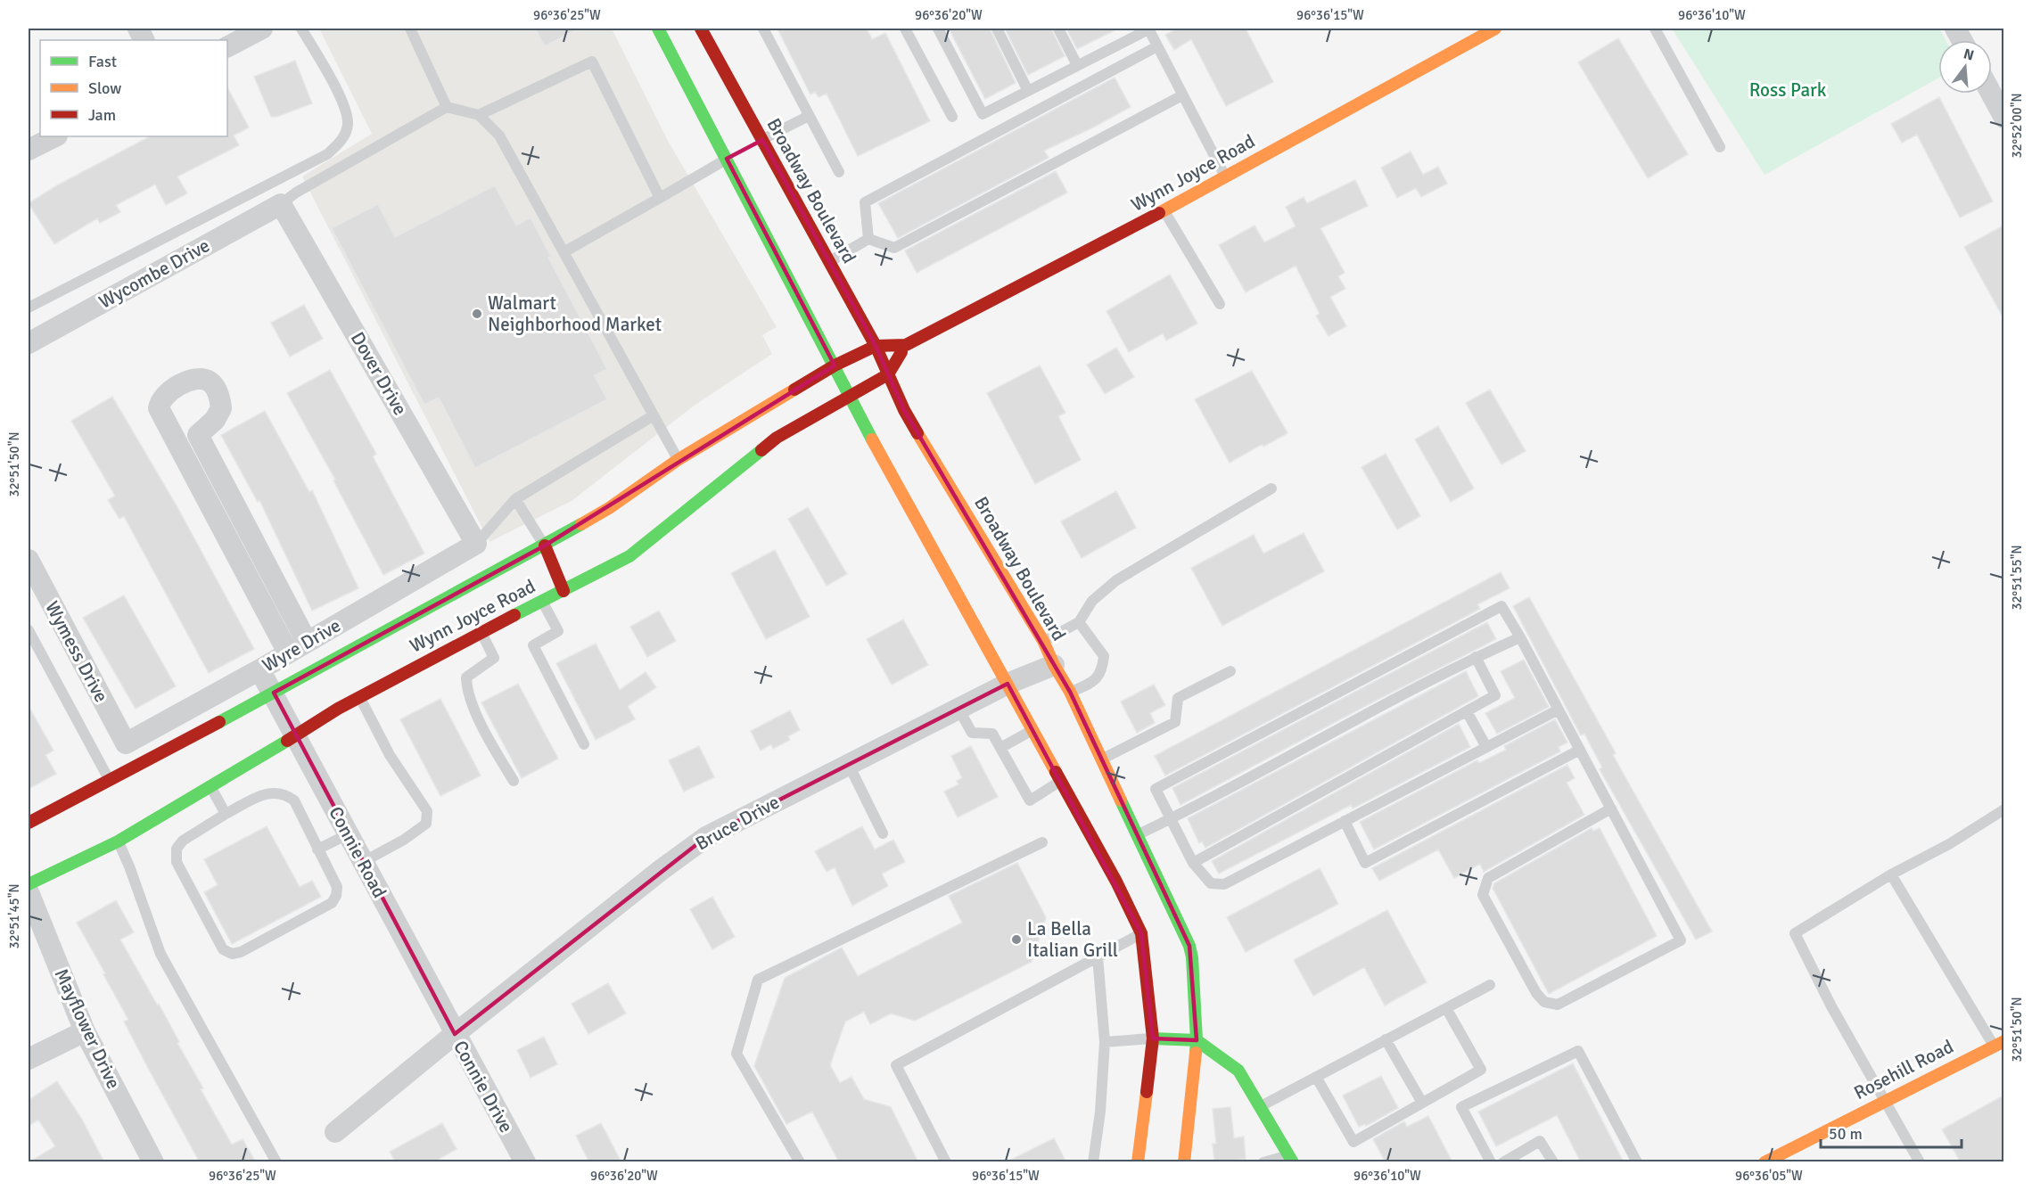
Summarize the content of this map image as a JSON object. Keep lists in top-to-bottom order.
{
  "streets": {
    "main road": ["Wynn Joyce Road", "Broadway Boulevard", "Rosehill Road"],
    "street": [
      "Wycombe Drive",
      "Dover Drive",
      "Wyre Drive",
      "Wymess Drive",
      "Bruce Drive",
      "Connie Road",
      "Mayflower Drive",
      "Connie Drive"
    ]
  },
  "crossings": [
    ["Wynn Joyce Road", "Broadway Boulevard"],
    ["Wynn Joyce Road", "Connie Road"],
    ["Broadway Boulevard", "Bruce Drive"],
    ["Wycombe Drive", "Dover Drive"],
    ["Dover Drive", "Wyre Drive"],
    ["Wyre Drive", "Wymess Drive"],
    ["Wyre Drive", "Connie Road"],
    ["Bruce Drive", "Connie Road"],
    ["Bruce Drive", "Connie Drive"],
    ["Connie Road", "Connie Drive"]
  ],
  "parks": ["Ross Park"],
  "places": ["Walmart Neighborhood Market", "La Bella Italian Grill"],
  "legend": ["Fast", "Slow", "Jam"],
  "scale_bar": "50 m",
  "north": "top",
  "coordinates": [
    "96°36'25\"W",
    "96°36'20\"W",
    "96°36'15\"W",
    "96°36'10\"W",
    "32°52'00\"N",
    "32°51'50\"N",
    "32°51'55\"N",
    "32°51'45\"N",
    "96°36'05\"W"
  ]
}
